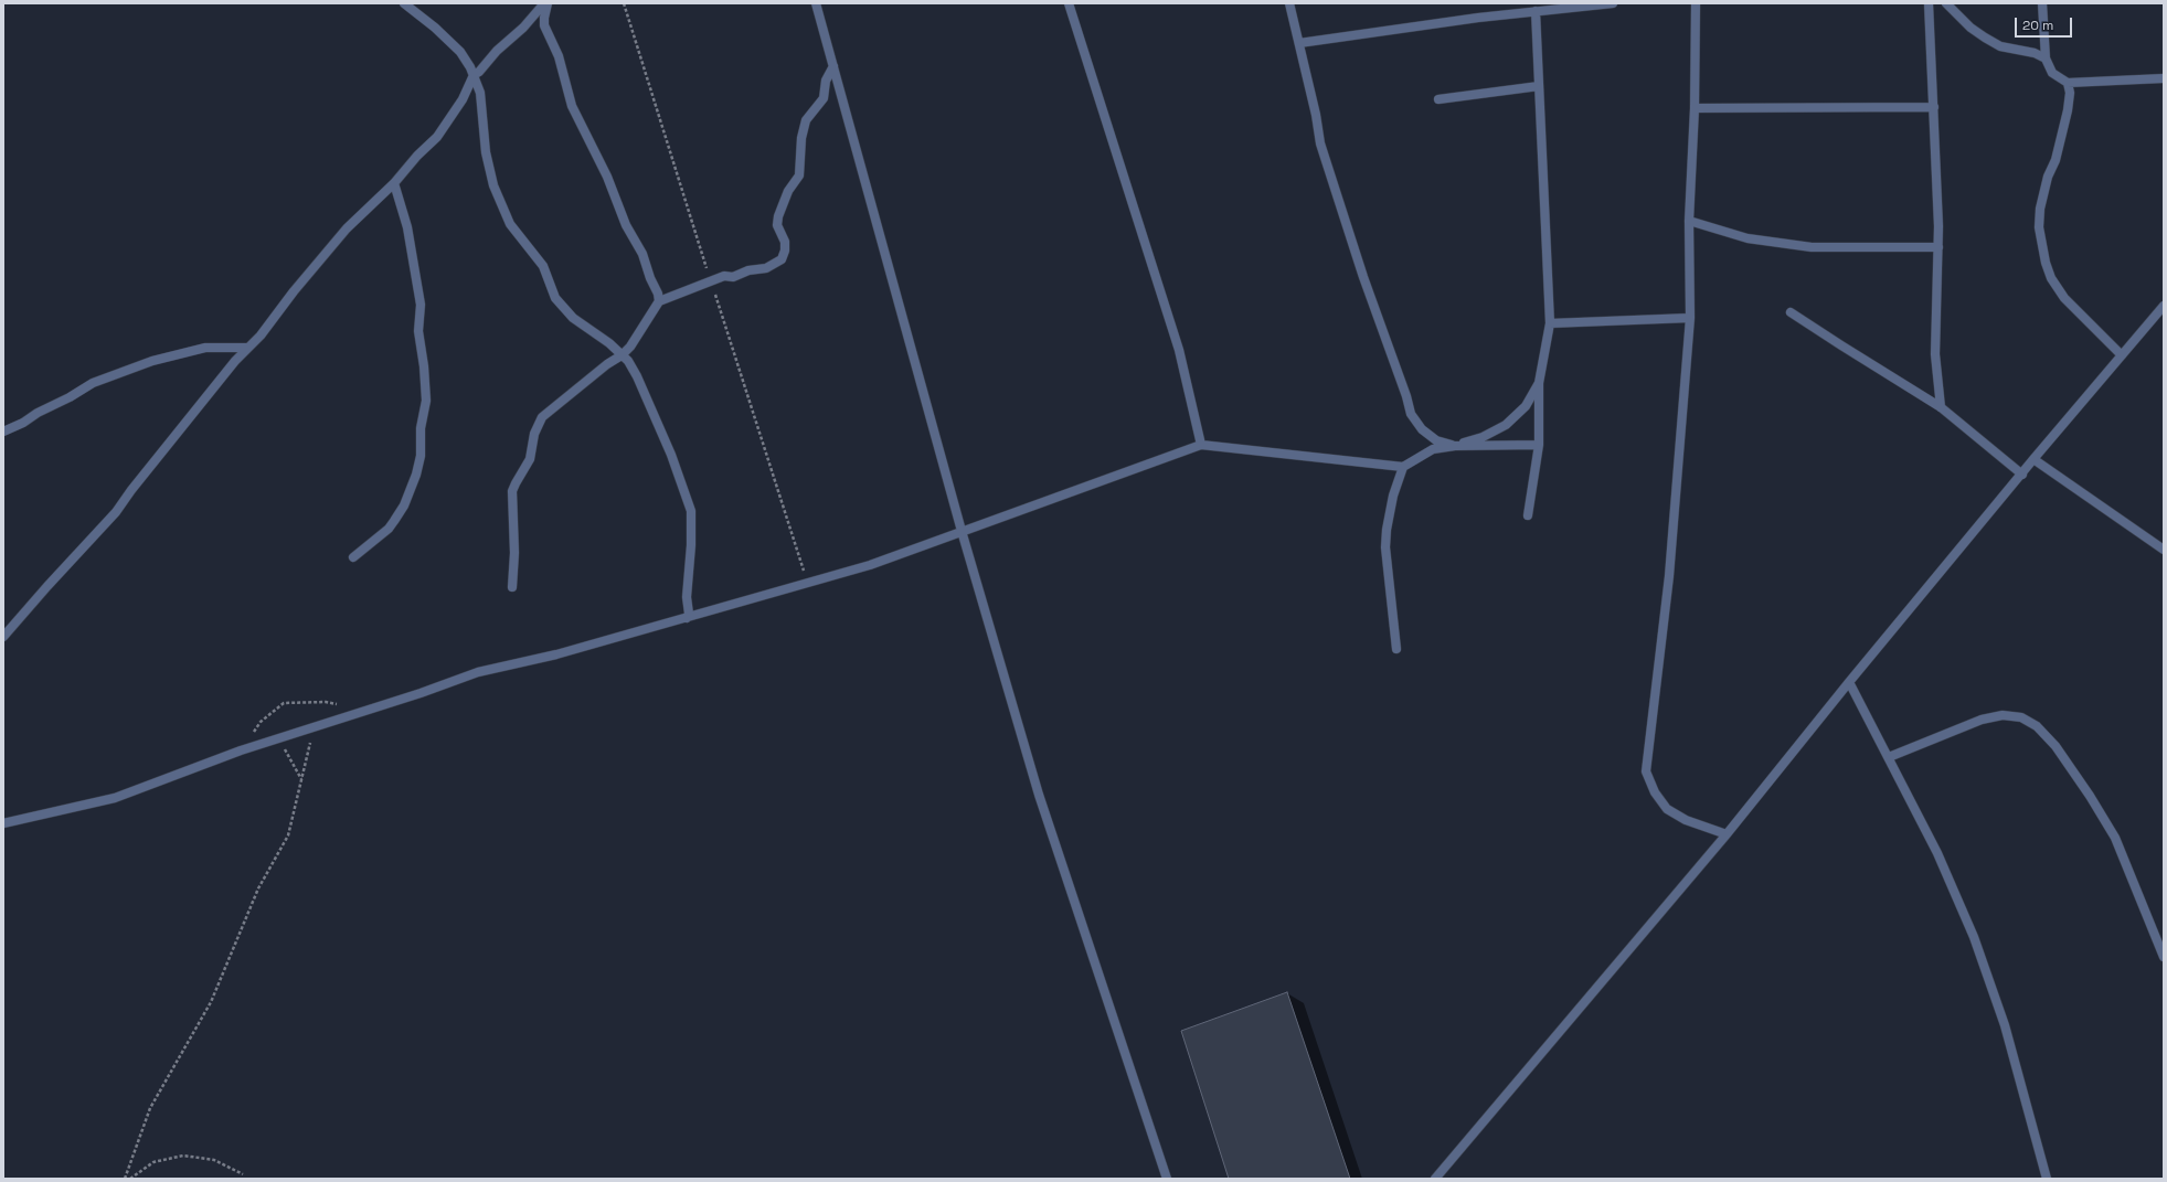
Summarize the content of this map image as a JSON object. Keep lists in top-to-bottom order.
{
  "scale_bar": "20 m"
}
